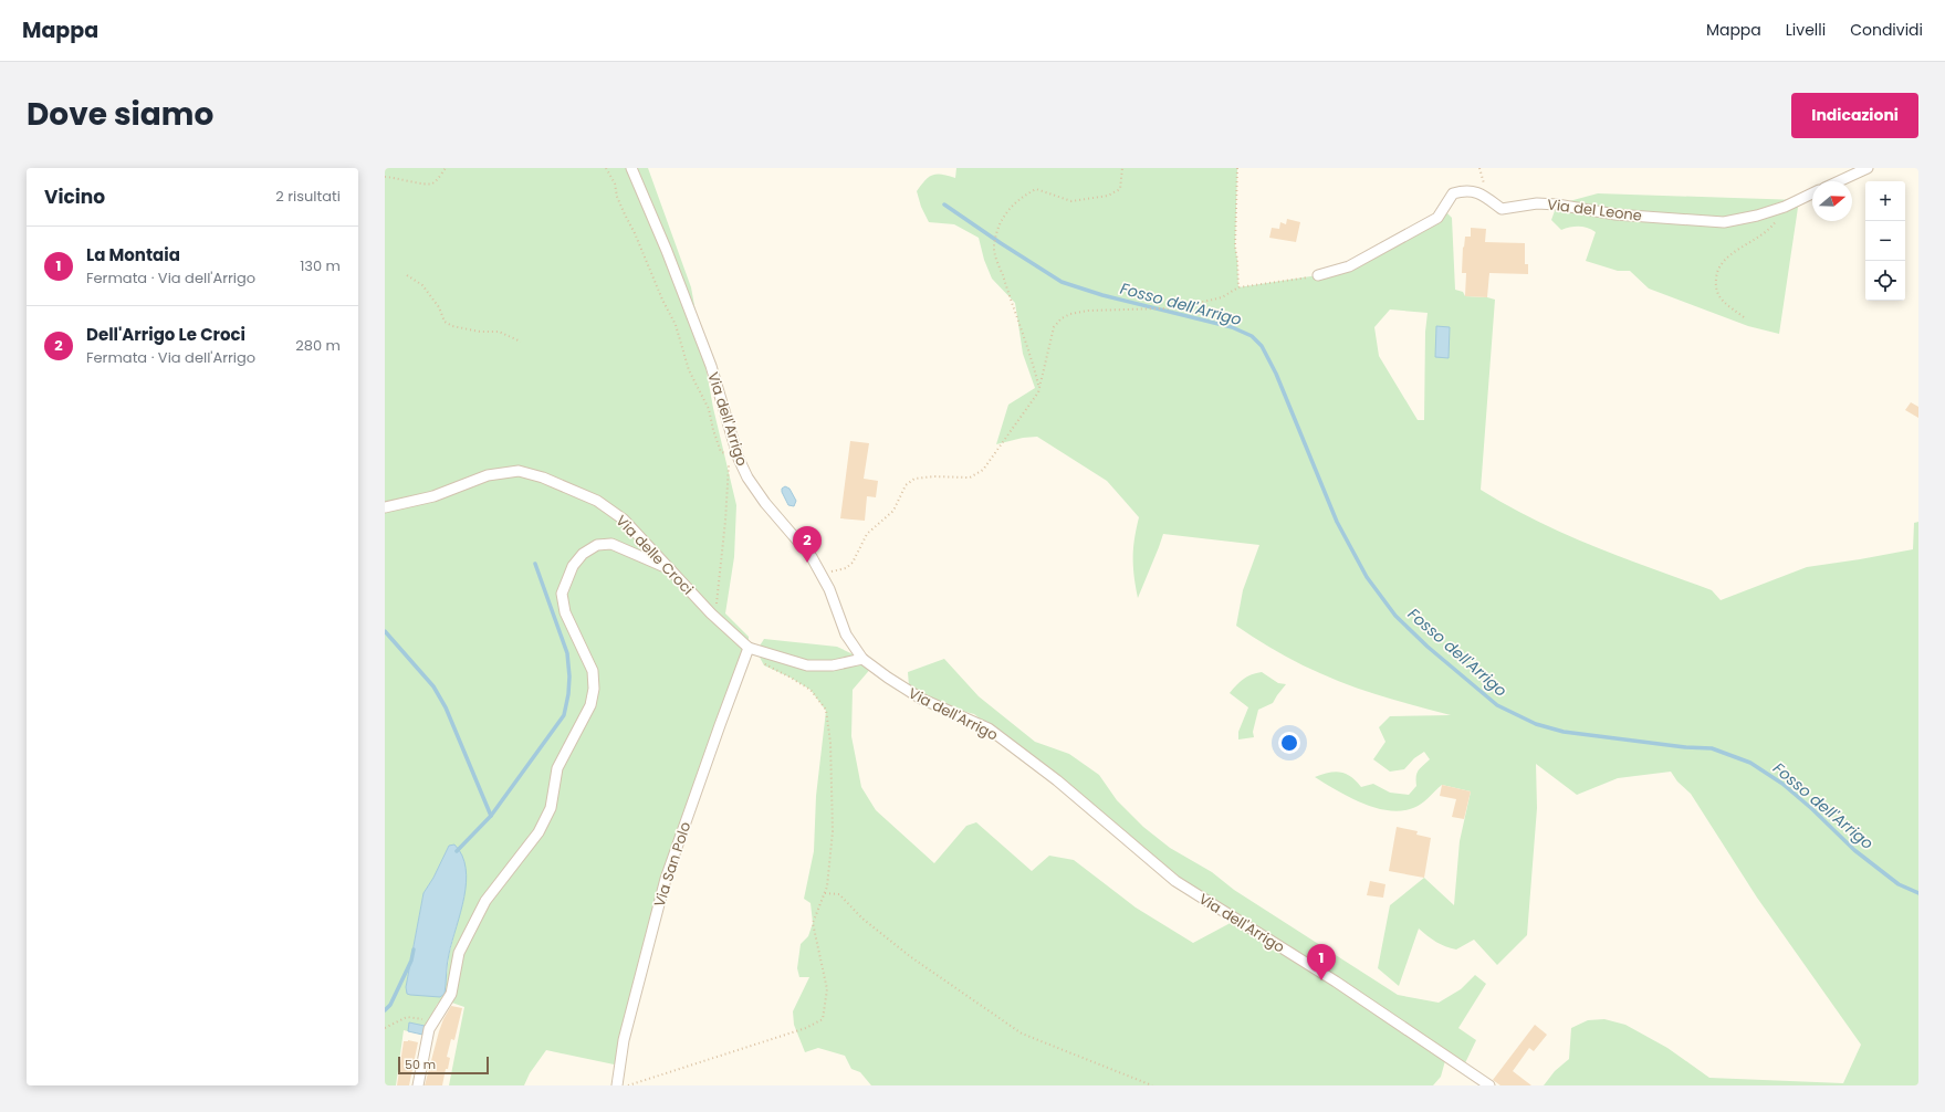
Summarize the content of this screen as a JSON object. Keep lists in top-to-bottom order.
{
  "streets": {
    "street": [
      "Via del Leone",
      "Via dell'Arrigo",
      "Via delle Croci",
      "Via San Polo"
    ]
  },
  "crossings": [
    ["Via dell'Arrigo", "Via delle Croci"],
    ["Via delle Croci", "Via San Polo"]
  ],
  "water": ["Fosso dell'Arrigo"],
  "scale_bar": "50 m",
  "north": "right",
  "page": {
    "header": "Mappa",
    "nav": ["Mappa", "Livelli", "Condividi"],
    "title": "Dove siamo",
    "buttons": "Indicazioni",
    "heading": ["Vicino", "2 risultati"],
    "map_buttons": ["+", "−"],
    "list": [
      {
        "mark": "1",
        "name": "La Montaia",
        "note": "Fermata · Via dell'Arrigo",
        "value": "130 m"
      },
      {
        "mark": "2",
        "name": "Dell'Arrigo Le Croci",
        "note": "Fermata · Via dell'Arrigo",
        "value": "280 m"
      }
    ],
    "pins": ["2", "1"],
    "scale": "50 m"
  }
}
